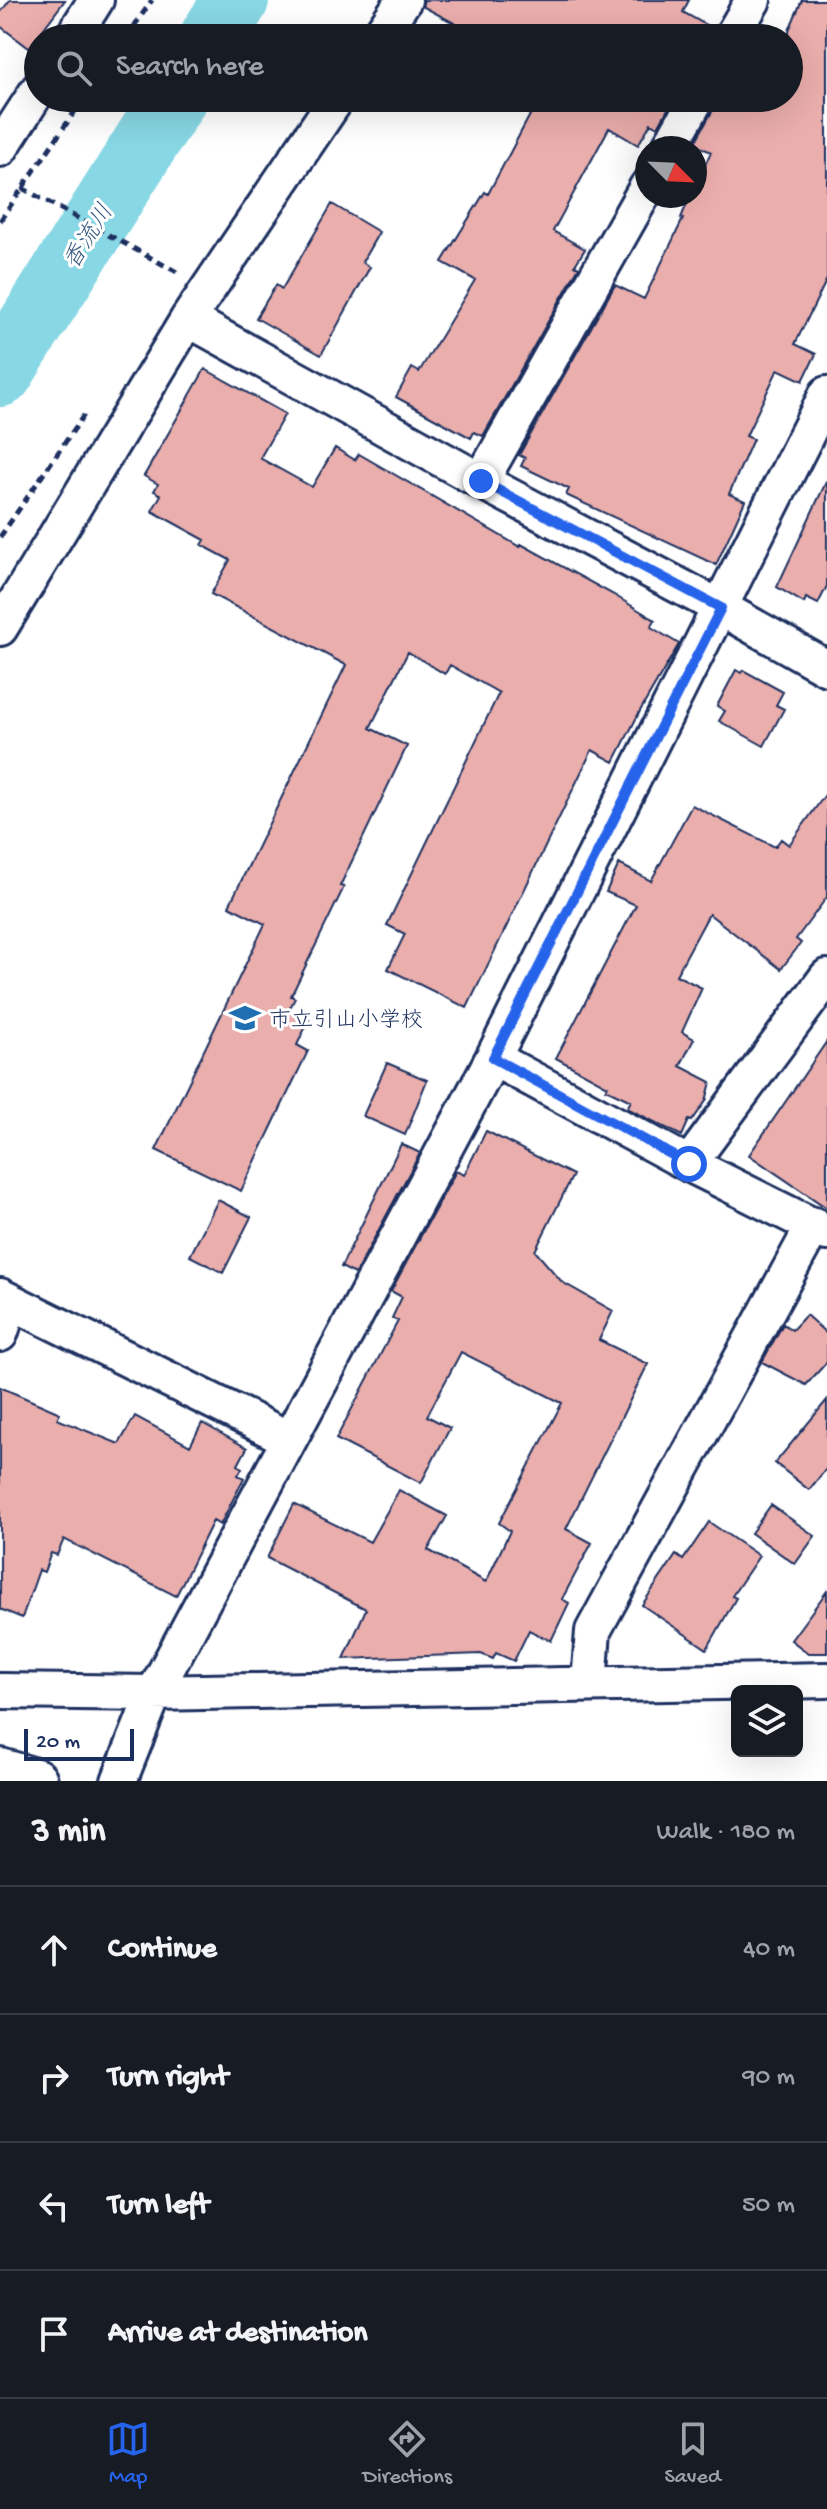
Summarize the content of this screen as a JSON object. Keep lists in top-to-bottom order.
{
  "water": ["香流川"],
  "places": {
    "school or university": ["市立引山小学校"]
  },
  "scale_bar": "20 m",
  "north": "bottom right",
  "page": {
    "search": "Search here",
    "scale": "20 m",
    "heading": ["3 min", "Walk · 180 m"],
    "list": [
      ["Continue", "40 m"],
      ["Turn right", "90 m"],
      ["Turn left", "50 m"],
      "Arrive at destination"
    ],
    "nav": ["Map", "Directions", "Saved"]
  }
}
